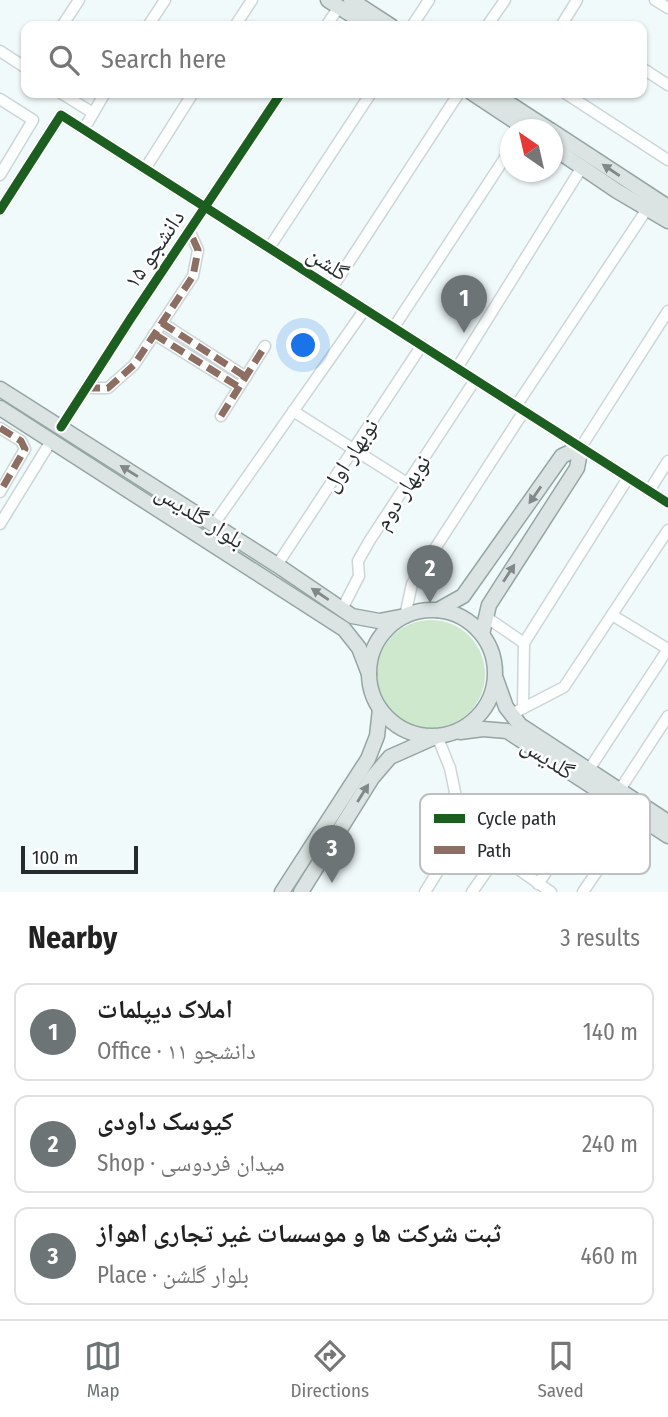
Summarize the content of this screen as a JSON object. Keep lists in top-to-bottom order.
{
  "streets": {
    "main road": ["بلوار گلدیس", "گلدیس"],
    "street": [
      "دانشجو ۱۵",
      "گلشن",
      "نوبهار اول",
      "نوبهار دوم"
    ]
  },
  "crossings": [
    ["دانشجو ۱۵", "گلشن"],
    ["دانشجو ۱۵", "بلوار گلدیس"],
    ["گلشن", "نوبهار اول"],
    ["گلشن", "نوبهار دوم"],
    ["نوبهار اول", "بلوار گلدیس"],
    ["نوبهار دوم", "بلوار گلدیس"],
    ["بلوار گلدیس", "گلدیس"]
  ],
  "legend": ["Cycle path", "Path"],
  "scale_bar": "100 m",
  "north": "top left",
  "page": {
    "search": "Search here",
    "pins": ["1", "2", "3"],
    "scale": "100 m",
    "heading": ["Nearby", "3 results"],
    "list": [
      {
        "mark": "1",
        "name": "املاک دیپلمات",
        "note": "Office · دانشجو ۱۱",
        "value": "140 m"
      },
      {
        "mark": "2",
        "name": "کیوسک داودی",
        "note": "Shop · میدان فردوسی",
        "value": "240 m"
      },
      {
        "mark": "3",
        "name": "ثبت شرکت ها و موسسات غیر تجاری اهواز",
        "note": "Place · بلوار گلشن",
        "value": "460 m"
      }
    ],
    "nav": ["Map", "Directions", "Saved"]
  }
}
